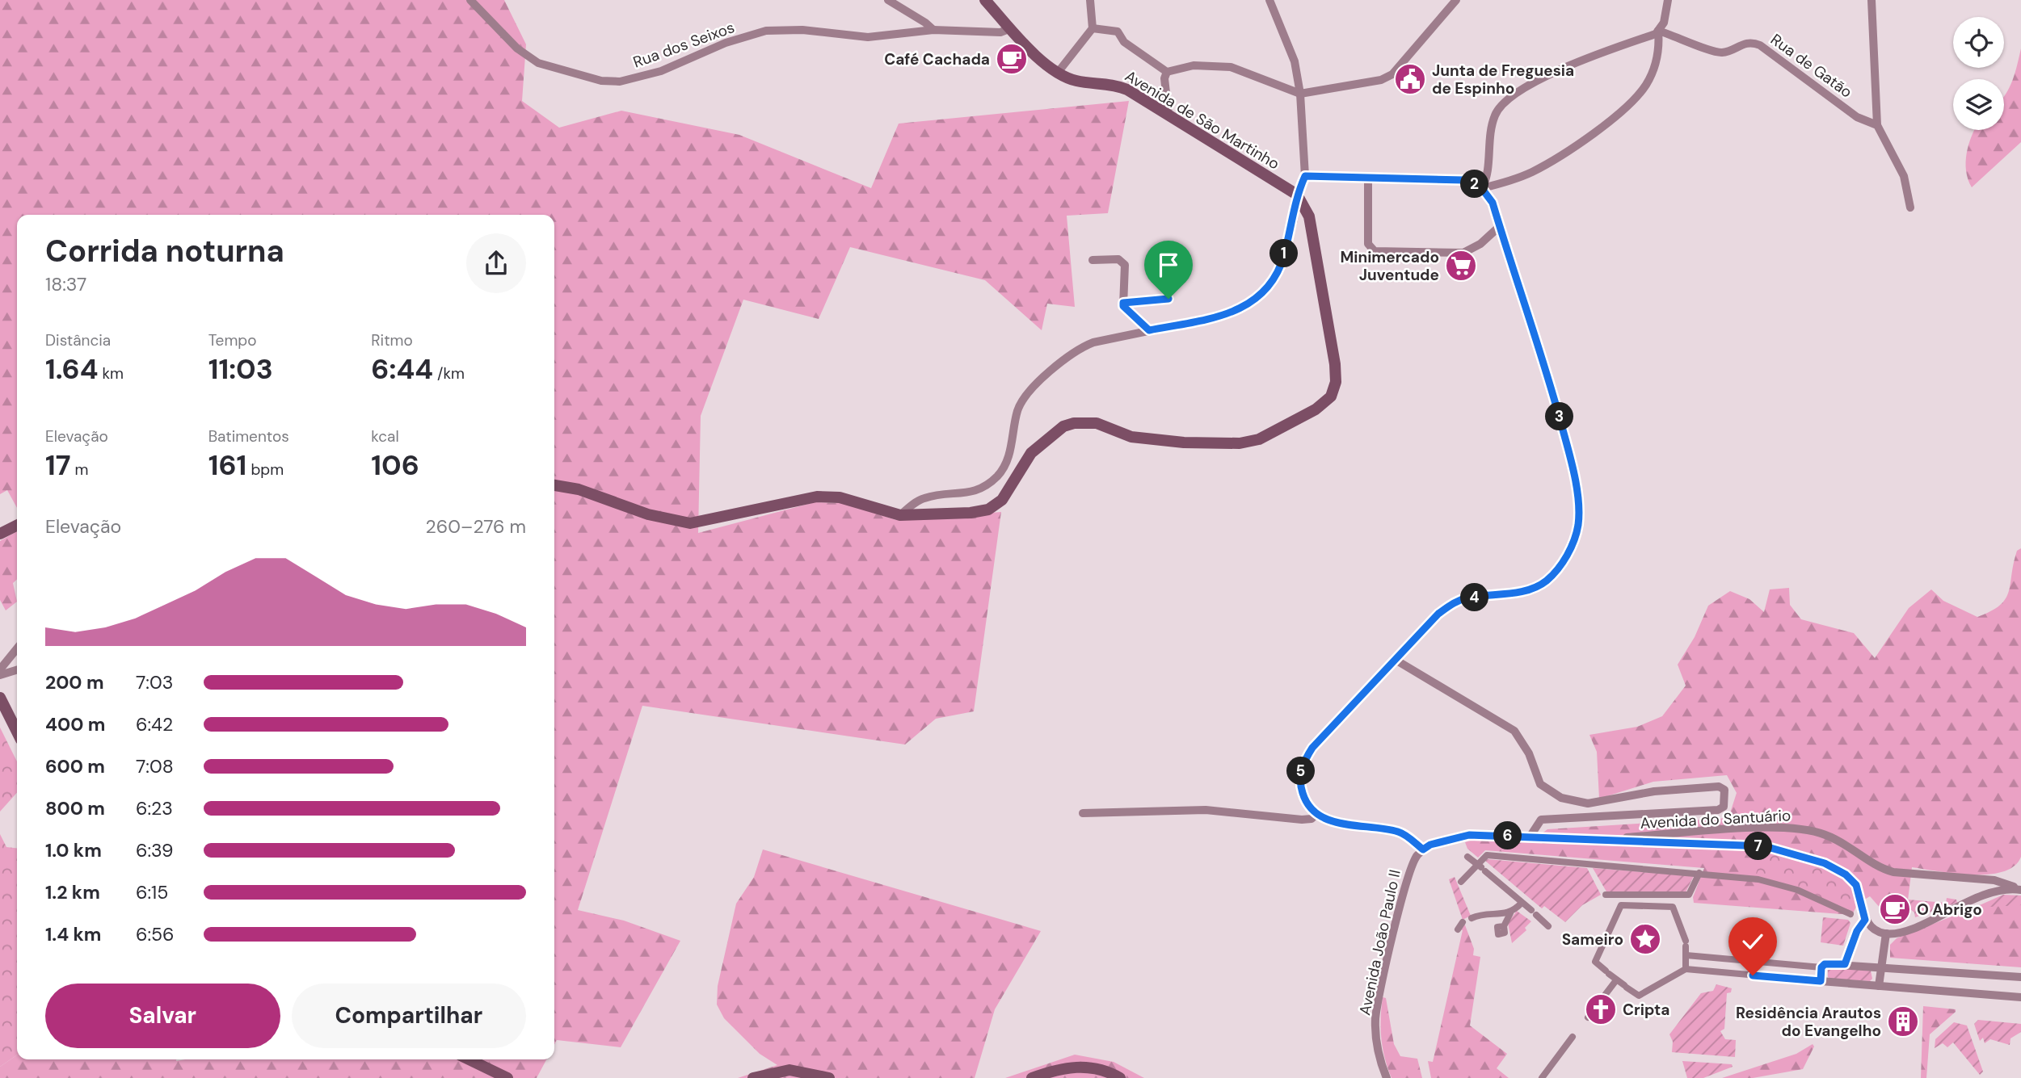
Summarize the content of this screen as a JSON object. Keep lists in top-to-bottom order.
{
  "streets": {
    "main road": ["Avenida de São Martinho"],
    "street": [
      "Rua dos Seixos",
      "Rua de Gatão",
      "Avenida do Santuário",
      "Avenida João Paulo II"
    ]
  },
  "crossings": [
    ["Rua dos Seixos", "Avenida de São Martinho"],
    ["Avenida do Santuário", "Avenida João Paulo II"]
  ],
  "places": {
    "cafe": ["Café Cachada", "O Abrigo"],
    "public building": ["Junta de Freguesia de Espinho"],
    "supermarket": ["Minimercado Juventude"],
    "place": ["Sameiro"],
    "church": ["Cripta"],
    "building": ["Residência Arautos do Evangelho"]
  },
  "page": {
    "pins": [
      "2",
      "1",
      "3",
      "4",
      "5",
      "6",
      "7"
    ],
    "heading": ["Corrida noturna", "18:37"],
    "stats": [
      ["Distância", "1.64 km"],
      ["Tempo", "11:03"],
      ["Ritmo", "6:44 /km"],
      ["Elevação", "17 m"],
      ["Batimentos", "161 bpm"],
      ["kcal", "106"]
    ],
    "chart": ["Elevação", "260–276 m"],
    "list": [
      {
        "name": "200 m",
        "note": "7:03"
      },
      {
        "name": "400 m",
        "note": "6:42"
      },
      {
        "name": "600 m",
        "note": "7:08"
      },
      {
        "name": "800 m",
        "note": "6:23"
      },
      {
        "name": "1.0 km",
        "note": "6:39"
      },
      {
        "name": "1.2 km",
        "note": "6:15"
      },
      {
        "name": "1.4 km",
        "note": "6:56"
      }
    ],
    "buttons": ["Salvar", "Compartilhar"]
  }
}
